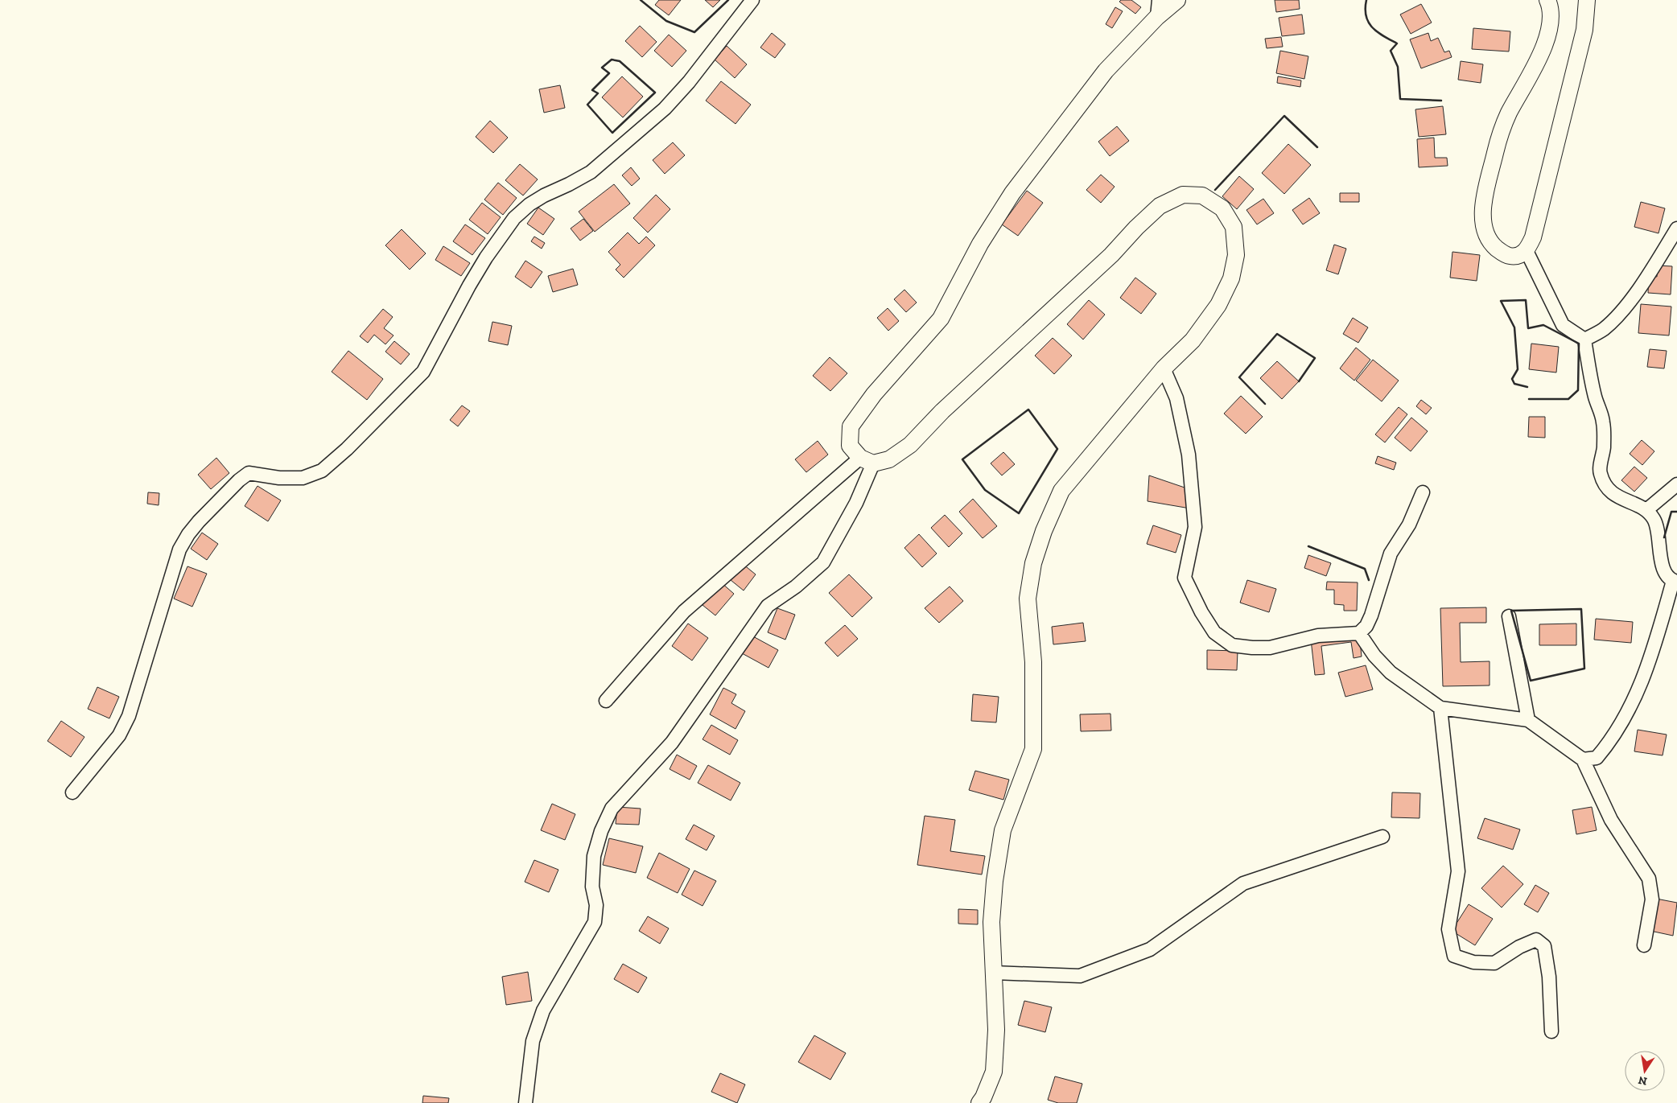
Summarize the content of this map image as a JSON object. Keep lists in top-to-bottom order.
{
  "north": "bottom"
}
